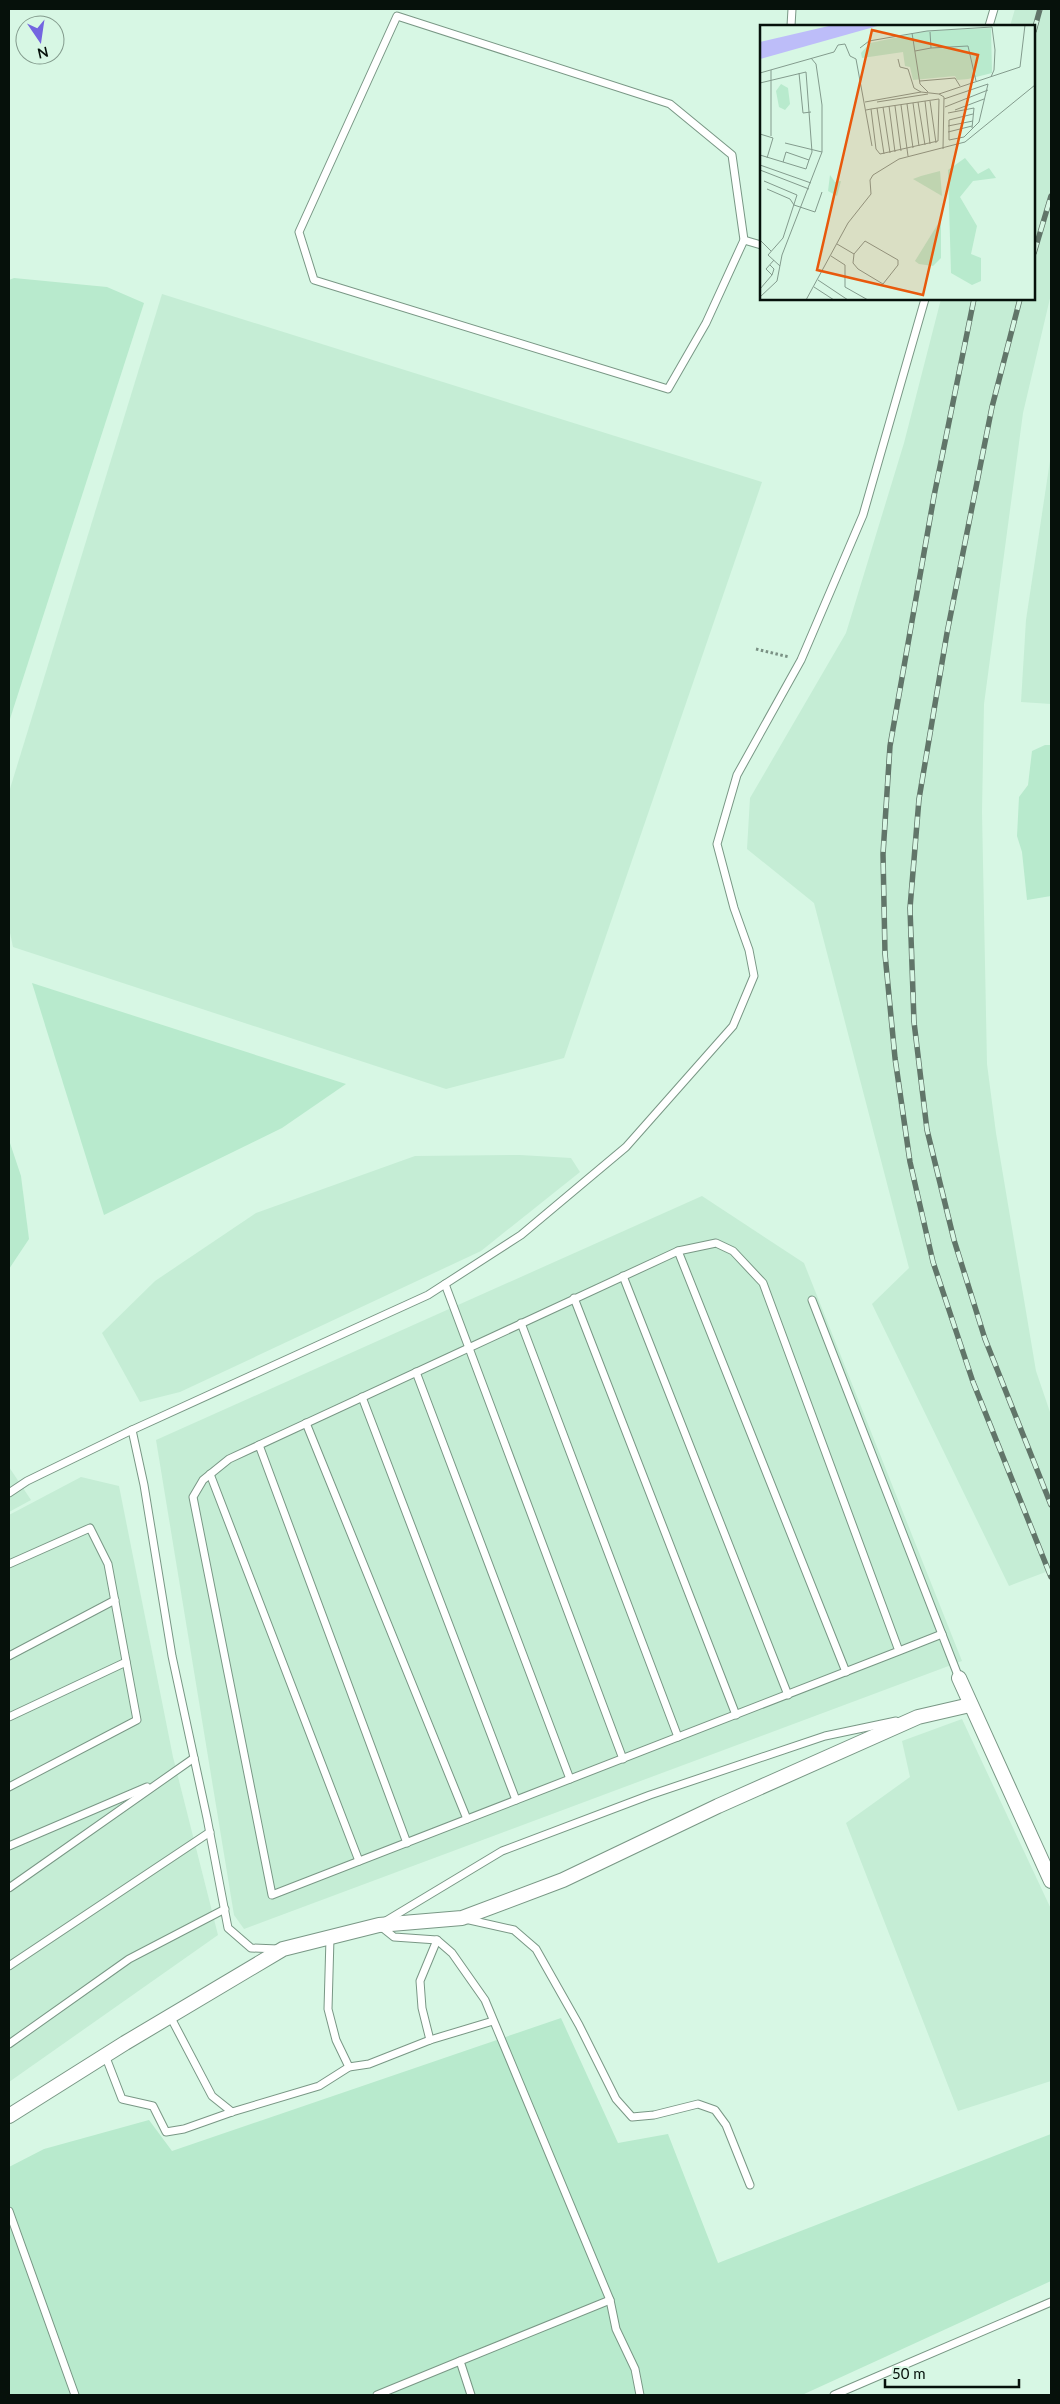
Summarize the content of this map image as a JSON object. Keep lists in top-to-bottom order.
{
  "scale_bar": "50 m",
  "north": "bottom"
}
